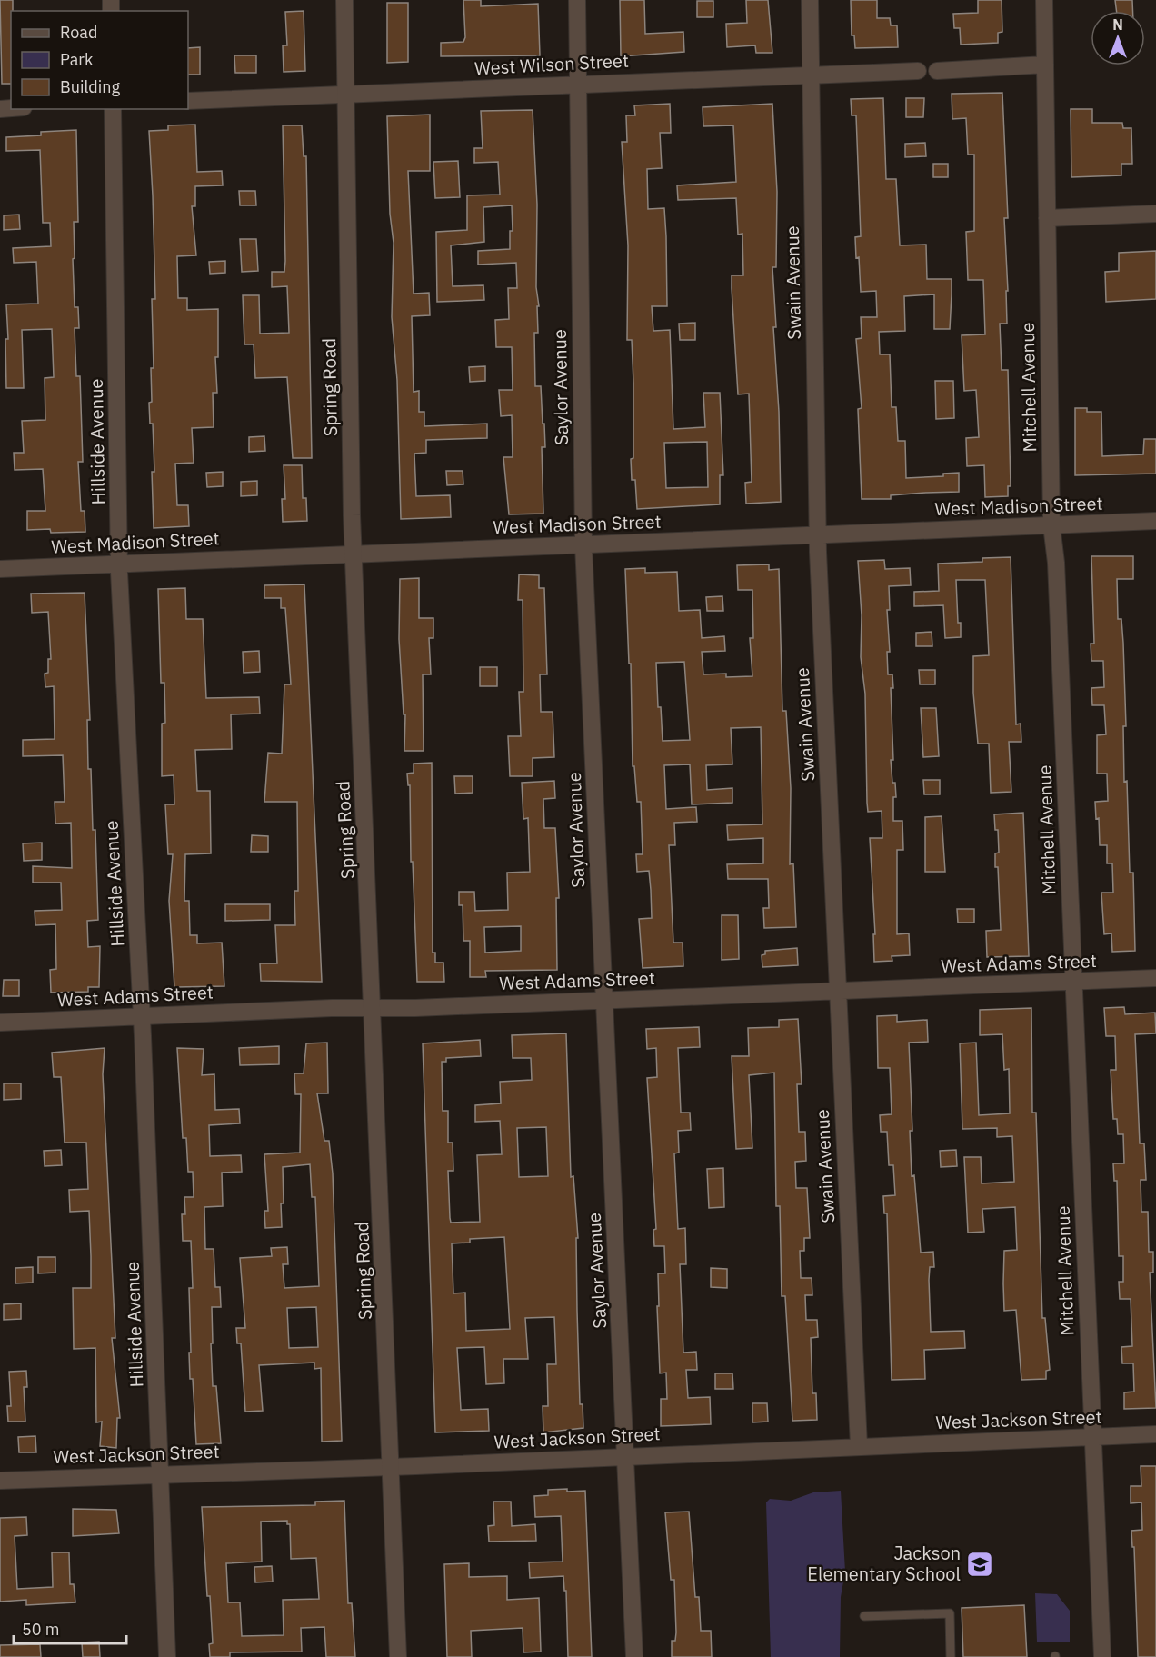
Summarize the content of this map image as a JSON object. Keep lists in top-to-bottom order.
{
  "streets": {
    "street": [
      "West Wilson Street",
      "Swain Avenue",
      "Spring Road",
      "Saylor Avenue",
      "Mitchell Avenue",
      "Hillside Avenue",
      "West Madison Street",
      "West Adams Street",
      "West Jackson Street"
    ]
  },
  "crossings": [
    ["West Wilson Street", "Swain Avenue"],
    ["West Wilson Street", "Spring Road"],
    ["West Wilson Street", "Saylor Avenue"],
    ["Swain Avenue", "West Madison Street"],
    ["Swain Avenue", "West Adams Street"],
    ["Swain Avenue", "West Jackson Street"],
    ["Spring Road", "West Madison Street"],
    ["Spring Road", "West Adams Street"],
    ["Spring Road", "West Jackson Street"],
    ["Saylor Avenue", "West Madison Street"],
    ["Saylor Avenue", "West Adams Street"],
    ["Saylor Avenue", "West Jackson Street"],
    ["Mitchell Avenue", "West Madison Street"],
    ["Mitchell Avenue", "West Adams Street"],
    ["Mitchell Avenue", "West Jackson Street"],
    ["Hillside Avenue", "West Madison Street"],
    ["Hillside Avenue", "West Adams Street"],
    ["Hillside Avenue", "West Jackson Street"]
  ],
  "places": {
    "school or university": ["Jackson Elementary School"]
  },
  "legend": ["Road", "Park", "Building"],
  "scale_bar": "50 m",
  "north": "top"
}
